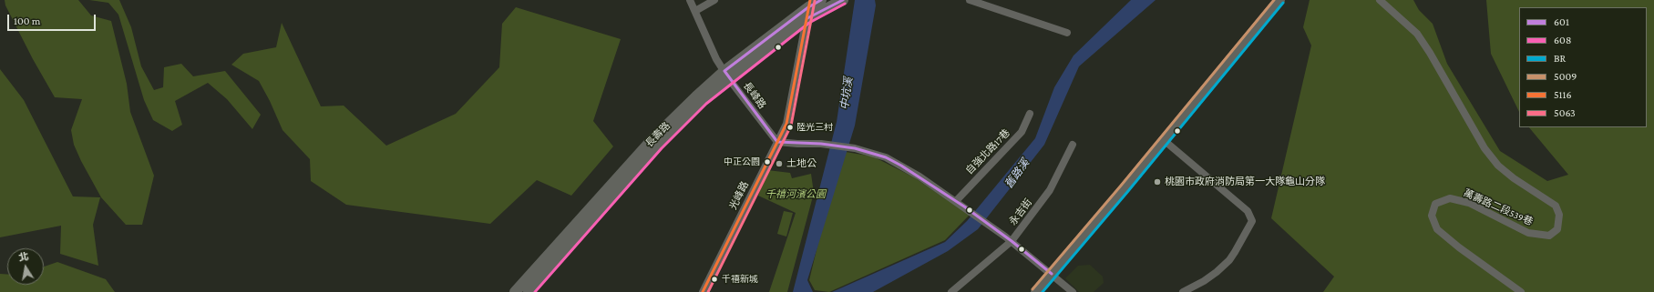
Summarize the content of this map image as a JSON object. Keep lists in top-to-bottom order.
{
  "streets": {
    "main road": ["長壽路"],
    "street": [
      "長峰路",
      "自強北路17巷",
      "光峰路",
      "萬壽路二段539巷",
      "永吉街"
    ]
  },
  "crossings": [
    ["長峰路", "長壽路"],
    ["長峰路", "光峰路"],
    ["長壽路", "光峰路"]
  ],
  "water": ["中坑溪", "舊路溪"],
  "parks": ["千禧河濱公園"],
  "places": [
    "陸光三村",
    "中正公園",
    "土地公",
    "桃園市政府消防局第一大隊龜山分隊",
    "千禧新城"
  ],
  "lines": [
    "transit line 601",
    "transit line 5009",
    "transit line 5116",
    "transit line 5063",
    "transit line BR",
    "transit line 608"
  ],
  "legend": [
    "601",
    "608",
    "BR",
    "5009",
    "5116",
    "5063"
  ],
  "scale_bar": "100 m",
  "north": "top"
}
